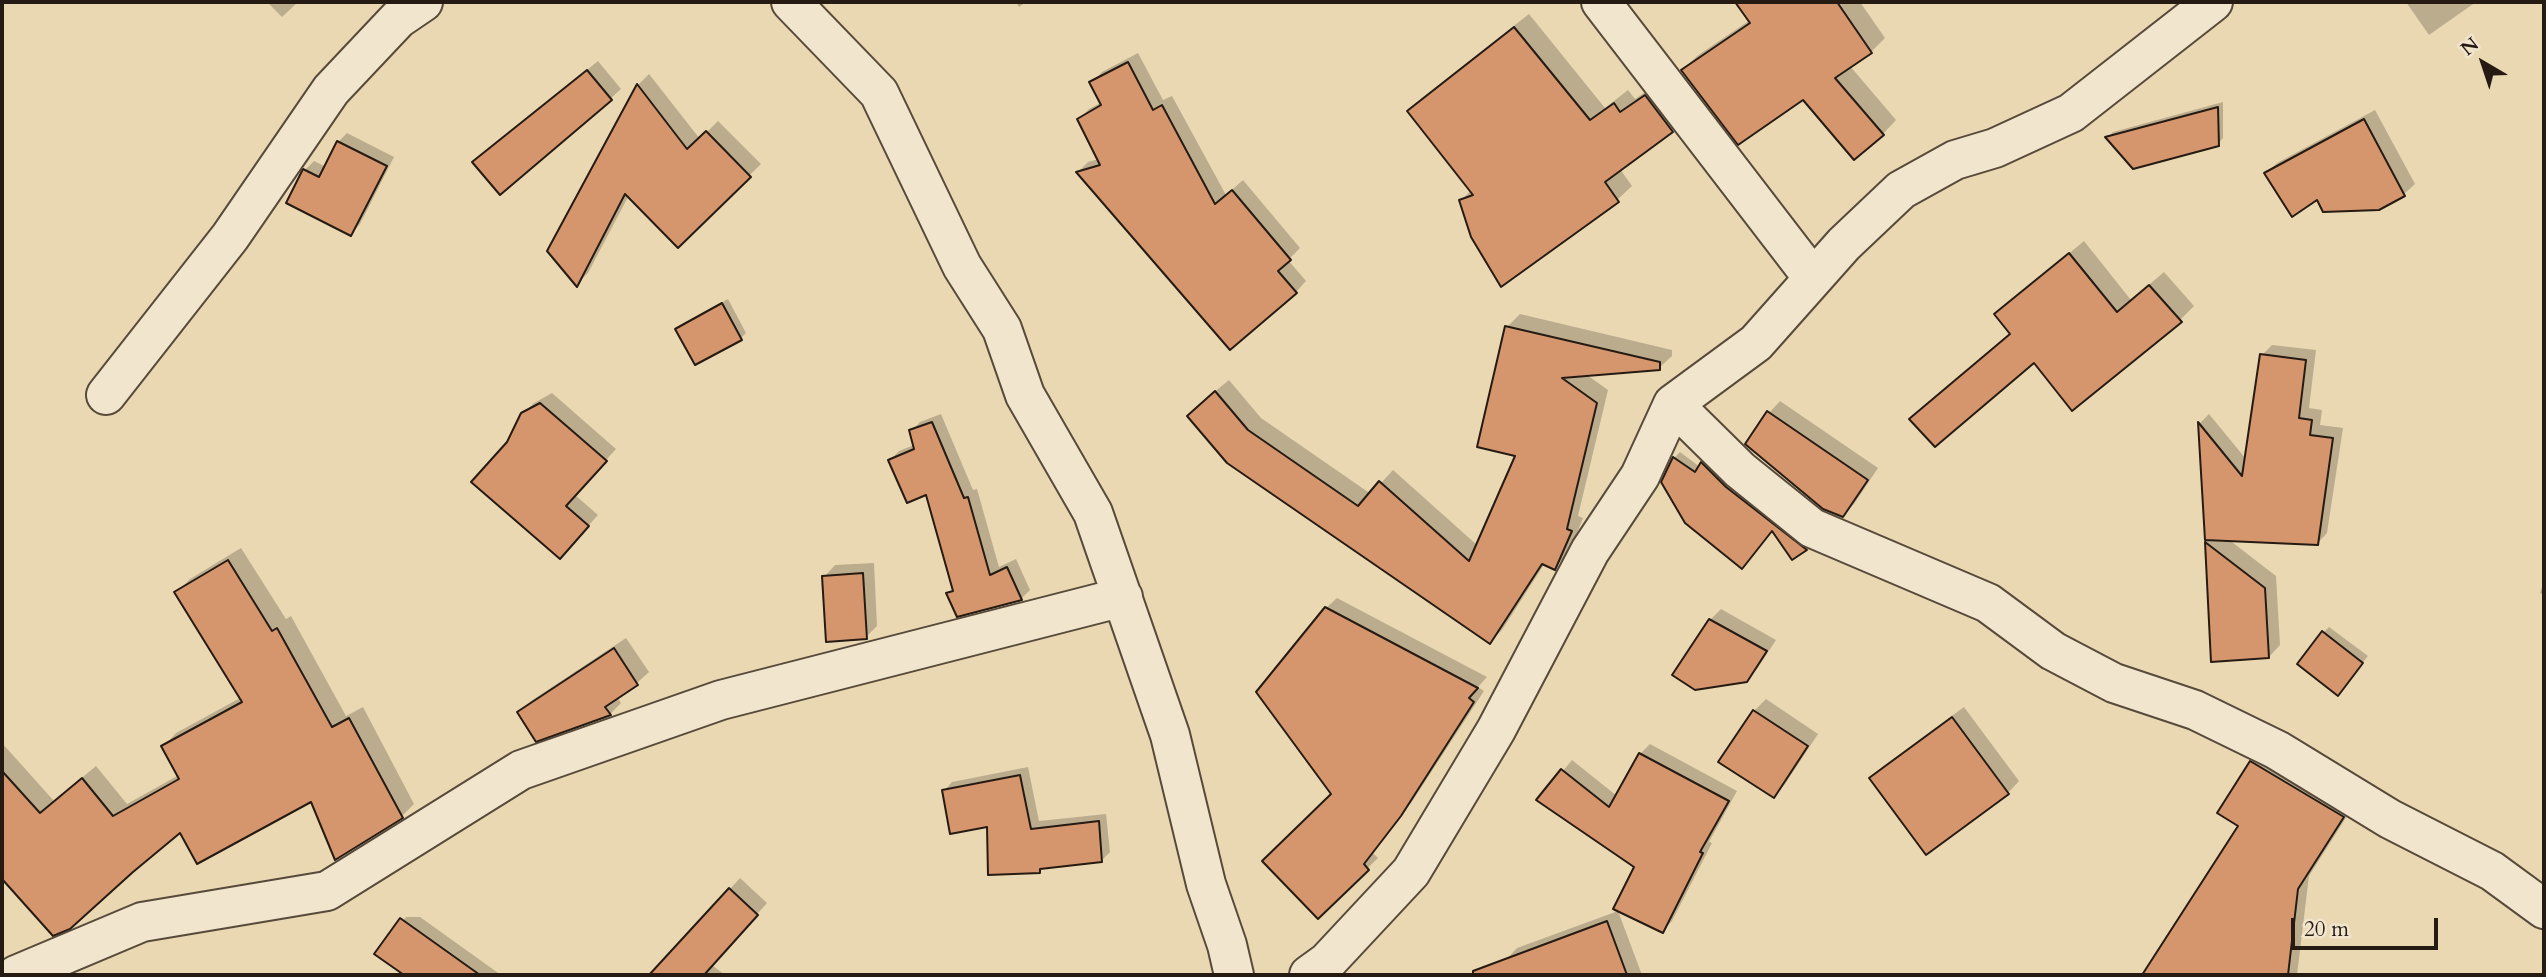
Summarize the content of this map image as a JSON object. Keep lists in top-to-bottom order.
{
  "scale_bar": "20 m",
  "north": "top left"
}
